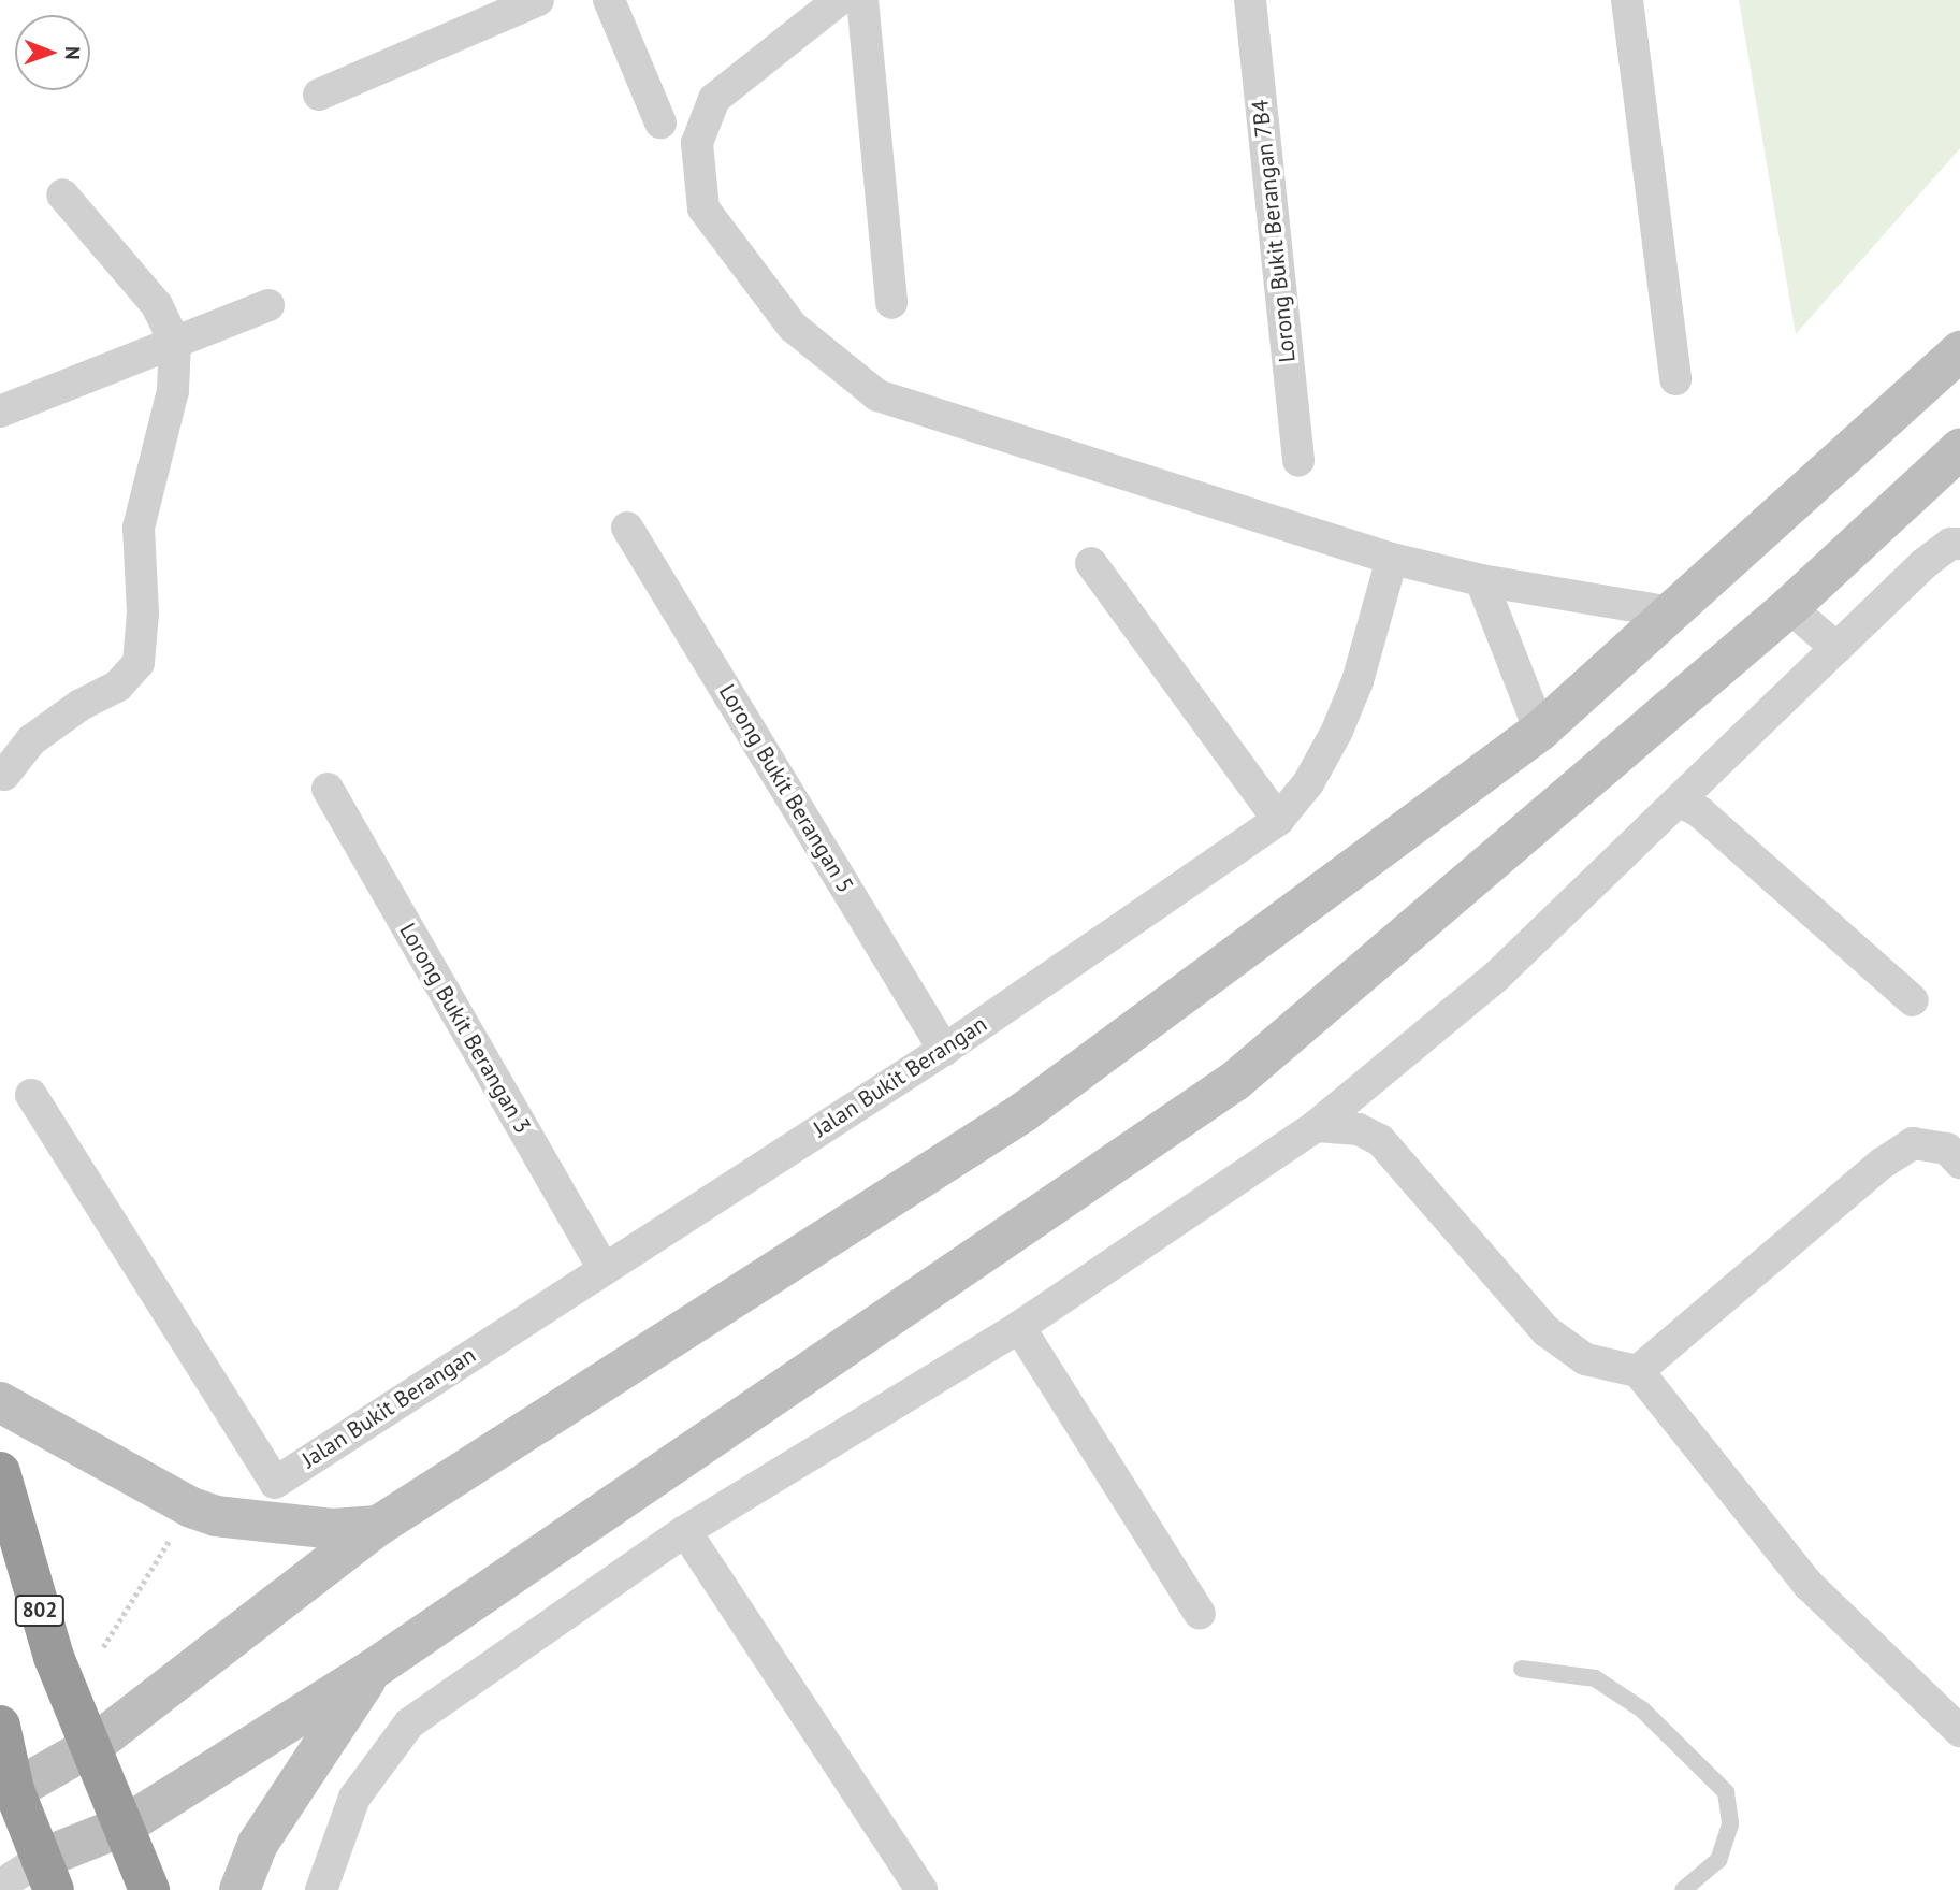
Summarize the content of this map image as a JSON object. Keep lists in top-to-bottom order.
{
  "streets": {
    "highway": ["802"],
    "street": [
      "Lorong Bukit Berangan 7B4",
      "Lorong Bukit Berangan 5",
      "Lorong Bukit Berangan 3",
      "Jalan Bukit Berangan"
    ]
  },
  "crossings": [
    ["Lorong Bukit Berangan 5", "Jalan Bukit Berangan"],
    ["Lorong Bukit Berangan 3", "Jalan Bukit Berangan"]
  ],
  "north": "right"
}
